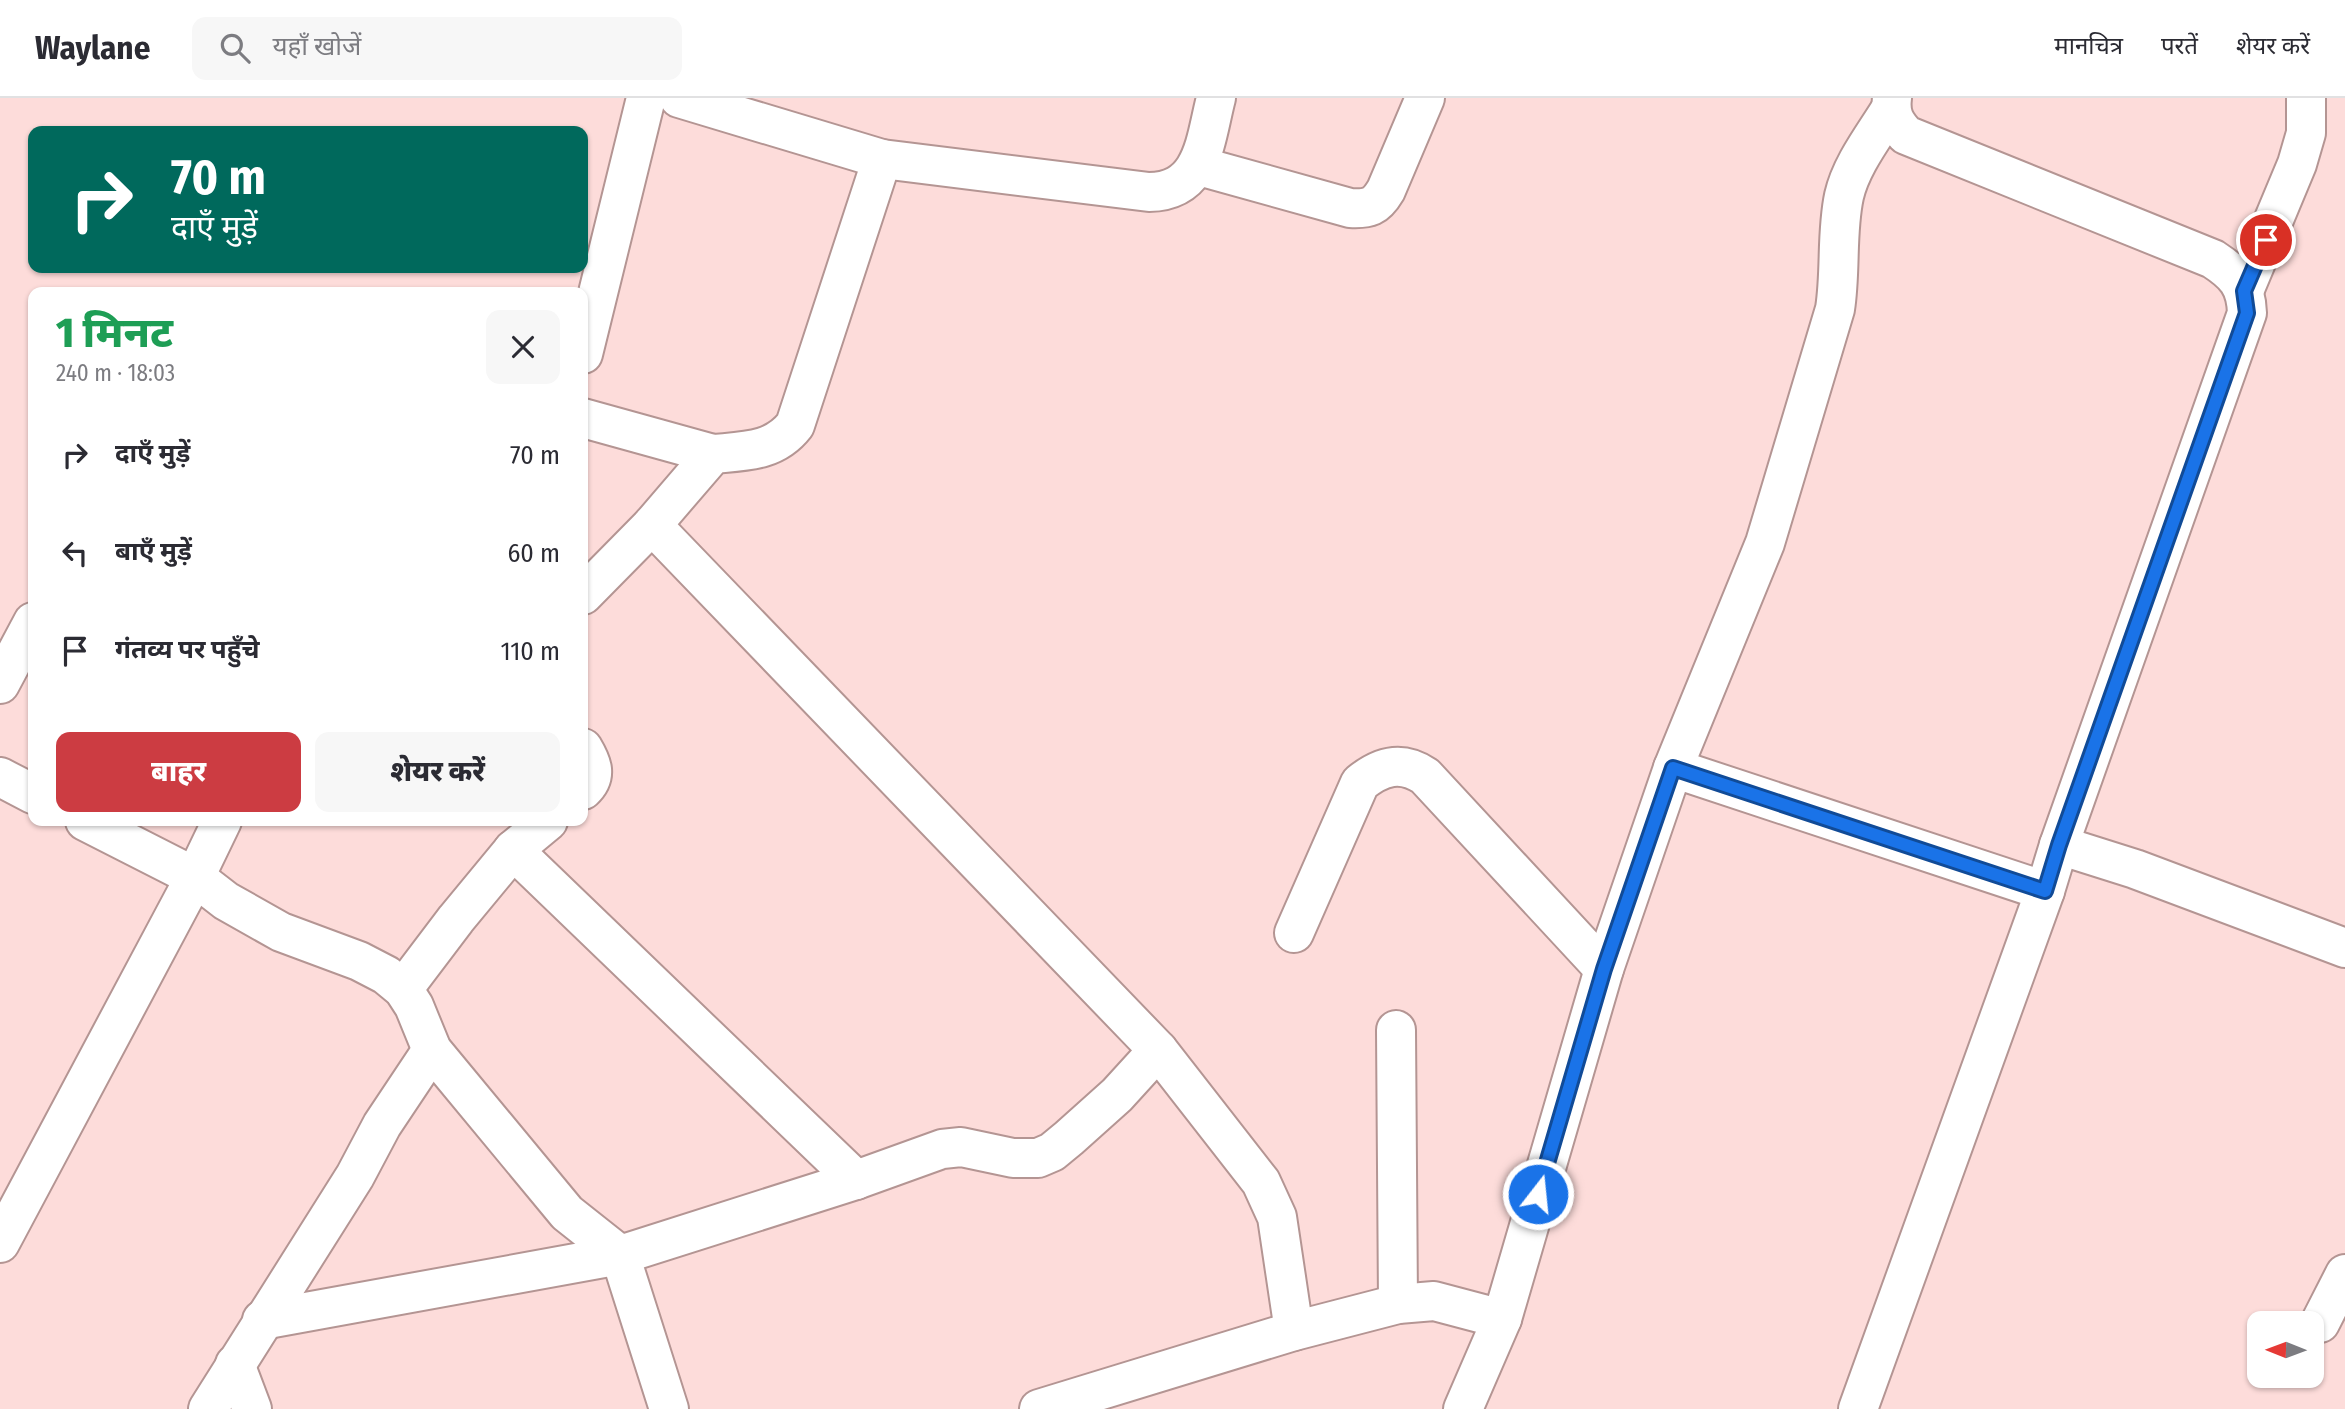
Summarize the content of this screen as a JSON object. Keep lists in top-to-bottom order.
{
  "north": "left",
  "page": {
    "header": "Waylane",
    "search": "यहाँ खोजें",
    "nav": ["मानचित्र", "परतें", "शेयर करें"],
    "turn": ["70 m", "दाएँ मुड़ें"],
    "heading": ["1 मिनट", "240 m · 18:03"],
    "list": [
      {
        "name": "दाएँ मुड़ें",
        "value": "70 m"
      },
      {
        "name": "बाएँ मुड़ें",
        "value": "60 m"
      },
      {
        "name": "गंतव्य पर पहुँचे",
        "value": "110 m"
      }
    ],
    "buttons": ["बाहर", "शेयर करें"]
  }
}
